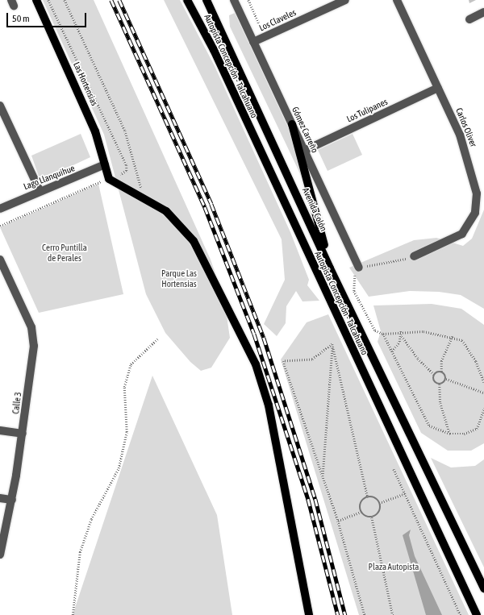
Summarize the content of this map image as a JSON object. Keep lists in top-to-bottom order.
{
  "streets": {
    "main road": ["Autopista Concepción - Talcahuano", "Las Hortensias", "Avenida Colón"],
    "street": [
      "Los Claveles",
      "Los Tulipanes",
      "Carlos Oliver",
      "Gómez Carreño",
      "Lago Llanquihue",
      "Calle 3"
    ]
  },
  "crossings": [
    ["Los Claveles", "Gómez Carreño"],
    ["Las Hortensias", "Lago Llanquihue"],
    ["Los Tulipanes", "Carlos Oliver"],
    ["Los Tulipanes", "Gómez Carreño"]
  ],
  "parks": ["Cerro Puntilla de Perales", "Parque Las Hortensias", "Plaza Autopista"],
  "scale_bar": "50 m"
}
